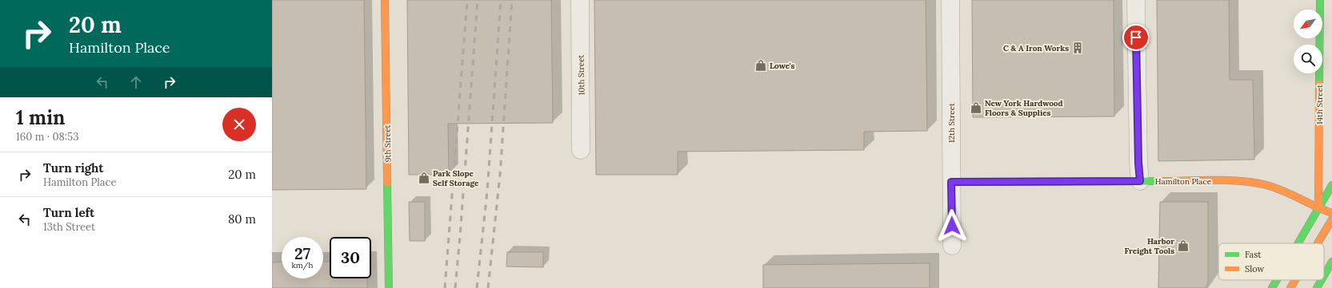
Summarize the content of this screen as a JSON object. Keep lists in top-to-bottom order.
{
  "streets": {
    "main road": ["14th Street", "9th Street", "Hamilton Place"],
    "street": ["10th Street", "12th Street"]
  },
  "crossings": [
    ["14th Street", "Hamilton Place"],
    ["12th Street", "Hamilton Place"]
  ],
  "places": {
    "building": ["C & A Iron Works"],
    "shop": [
      "Lowe's",
      "New York Hardwood Floors & Supplies",
      "Park Slope Self Storage",
      "Harbor Freight Tools"
    ]
  },
  "legend": ["Fast", "Slow"],
  "north": "bottom left",
  "page": {
    "turn": ["20 m", "Hamilton Place"],
    "heading": ["1 min", "160 m · 08:53"],
    "list": [
      {
        "name": "Turn right",
        "note": "Hamilton Place",
        "value": "20 m"
      },
      {
        "name": "Turn left",
        "note": "13th Street",
        "value": "80 m"
      }
    ],
    "speed": "27 km/h",
    "limit": "30"
  }
}
